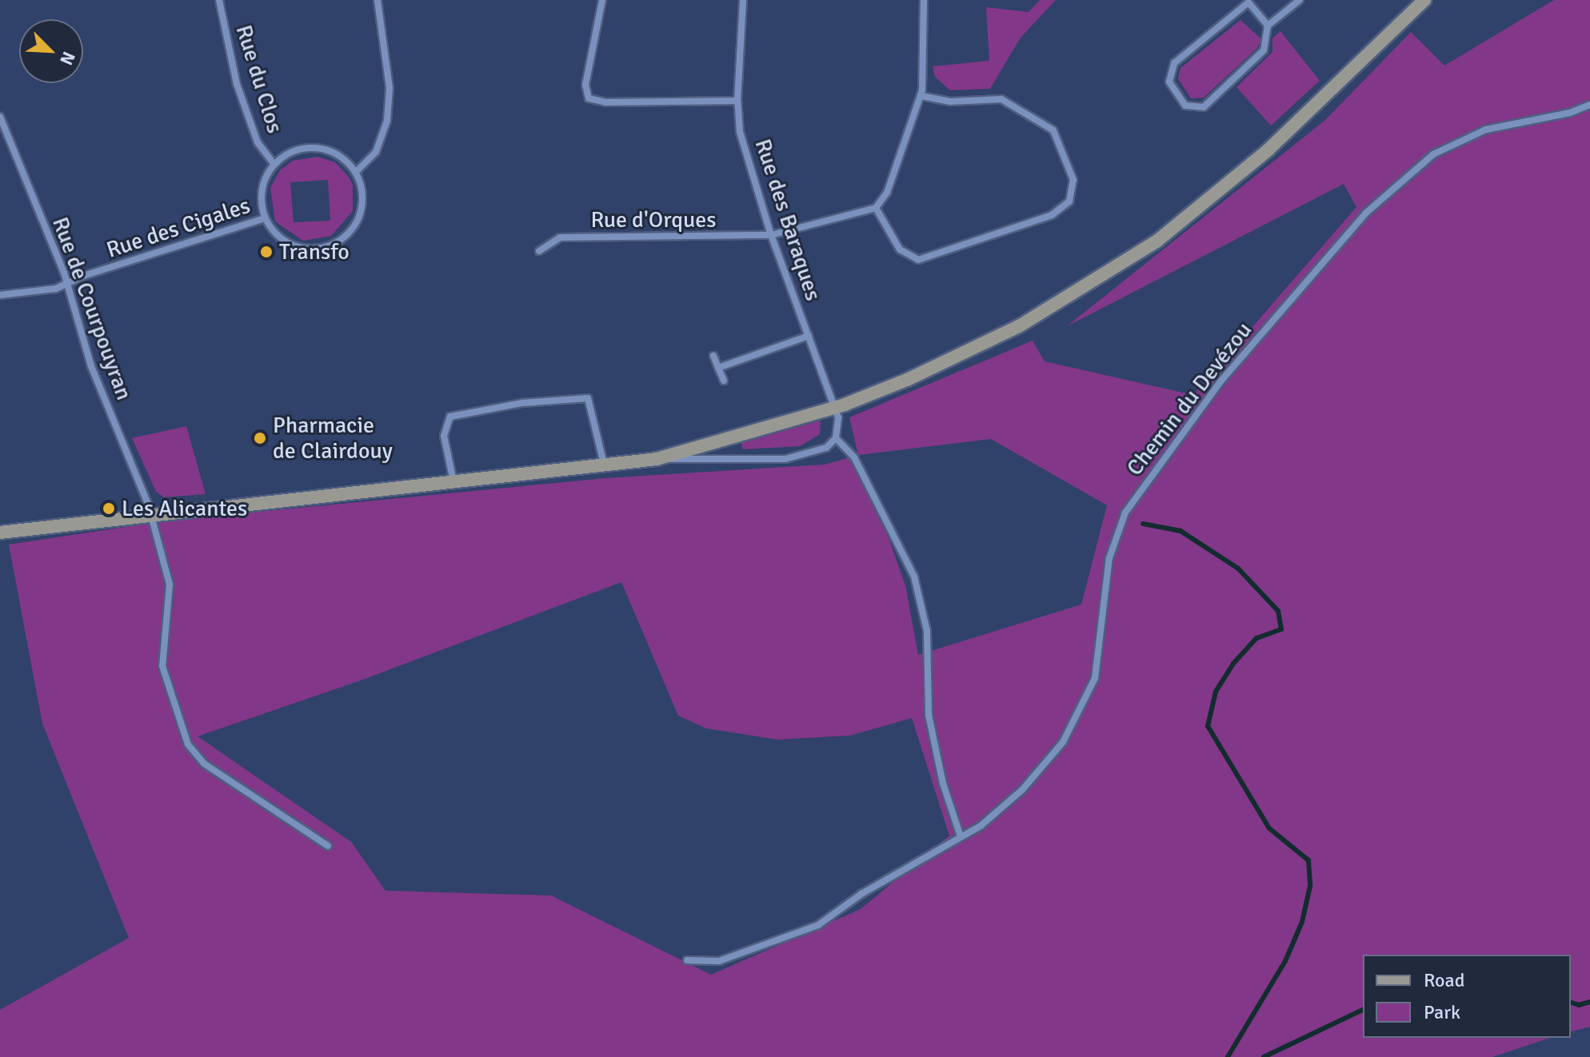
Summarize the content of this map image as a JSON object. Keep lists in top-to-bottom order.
{
  "streets": {
    "street": [
      "Rue du Clos",
      "Rue d'Orques",
      "Rue des Baraques",
      "Rue des Cigales",
      "Rue de Courpouyran",
      "Chemin du Devézou"
    ]
  },
  "crossings": [
    ["Rue du Clos", "Rue des Cigales"],
    ["Rue d'Orques", "Rue des Baraques"],
    ["Rue des Cigales", "Rue de Courpouyran"]
  ],
  "places": ["Transfo", "Pharmacie de Clairdouy", "Les Alicantes"],
  "legend": ["Road", "Park"],
  "north": "bottom right"
}
